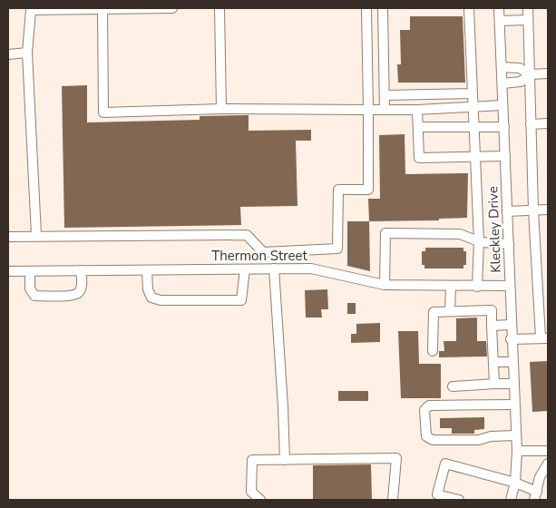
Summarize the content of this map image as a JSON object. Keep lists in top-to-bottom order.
{
  "streets": {
    "street": ["Kleckley Drive", "Thermon Street"]
  },
  "crossings": [
    ["Kleckley Drive", "Thermon Street"]
  ]
}
